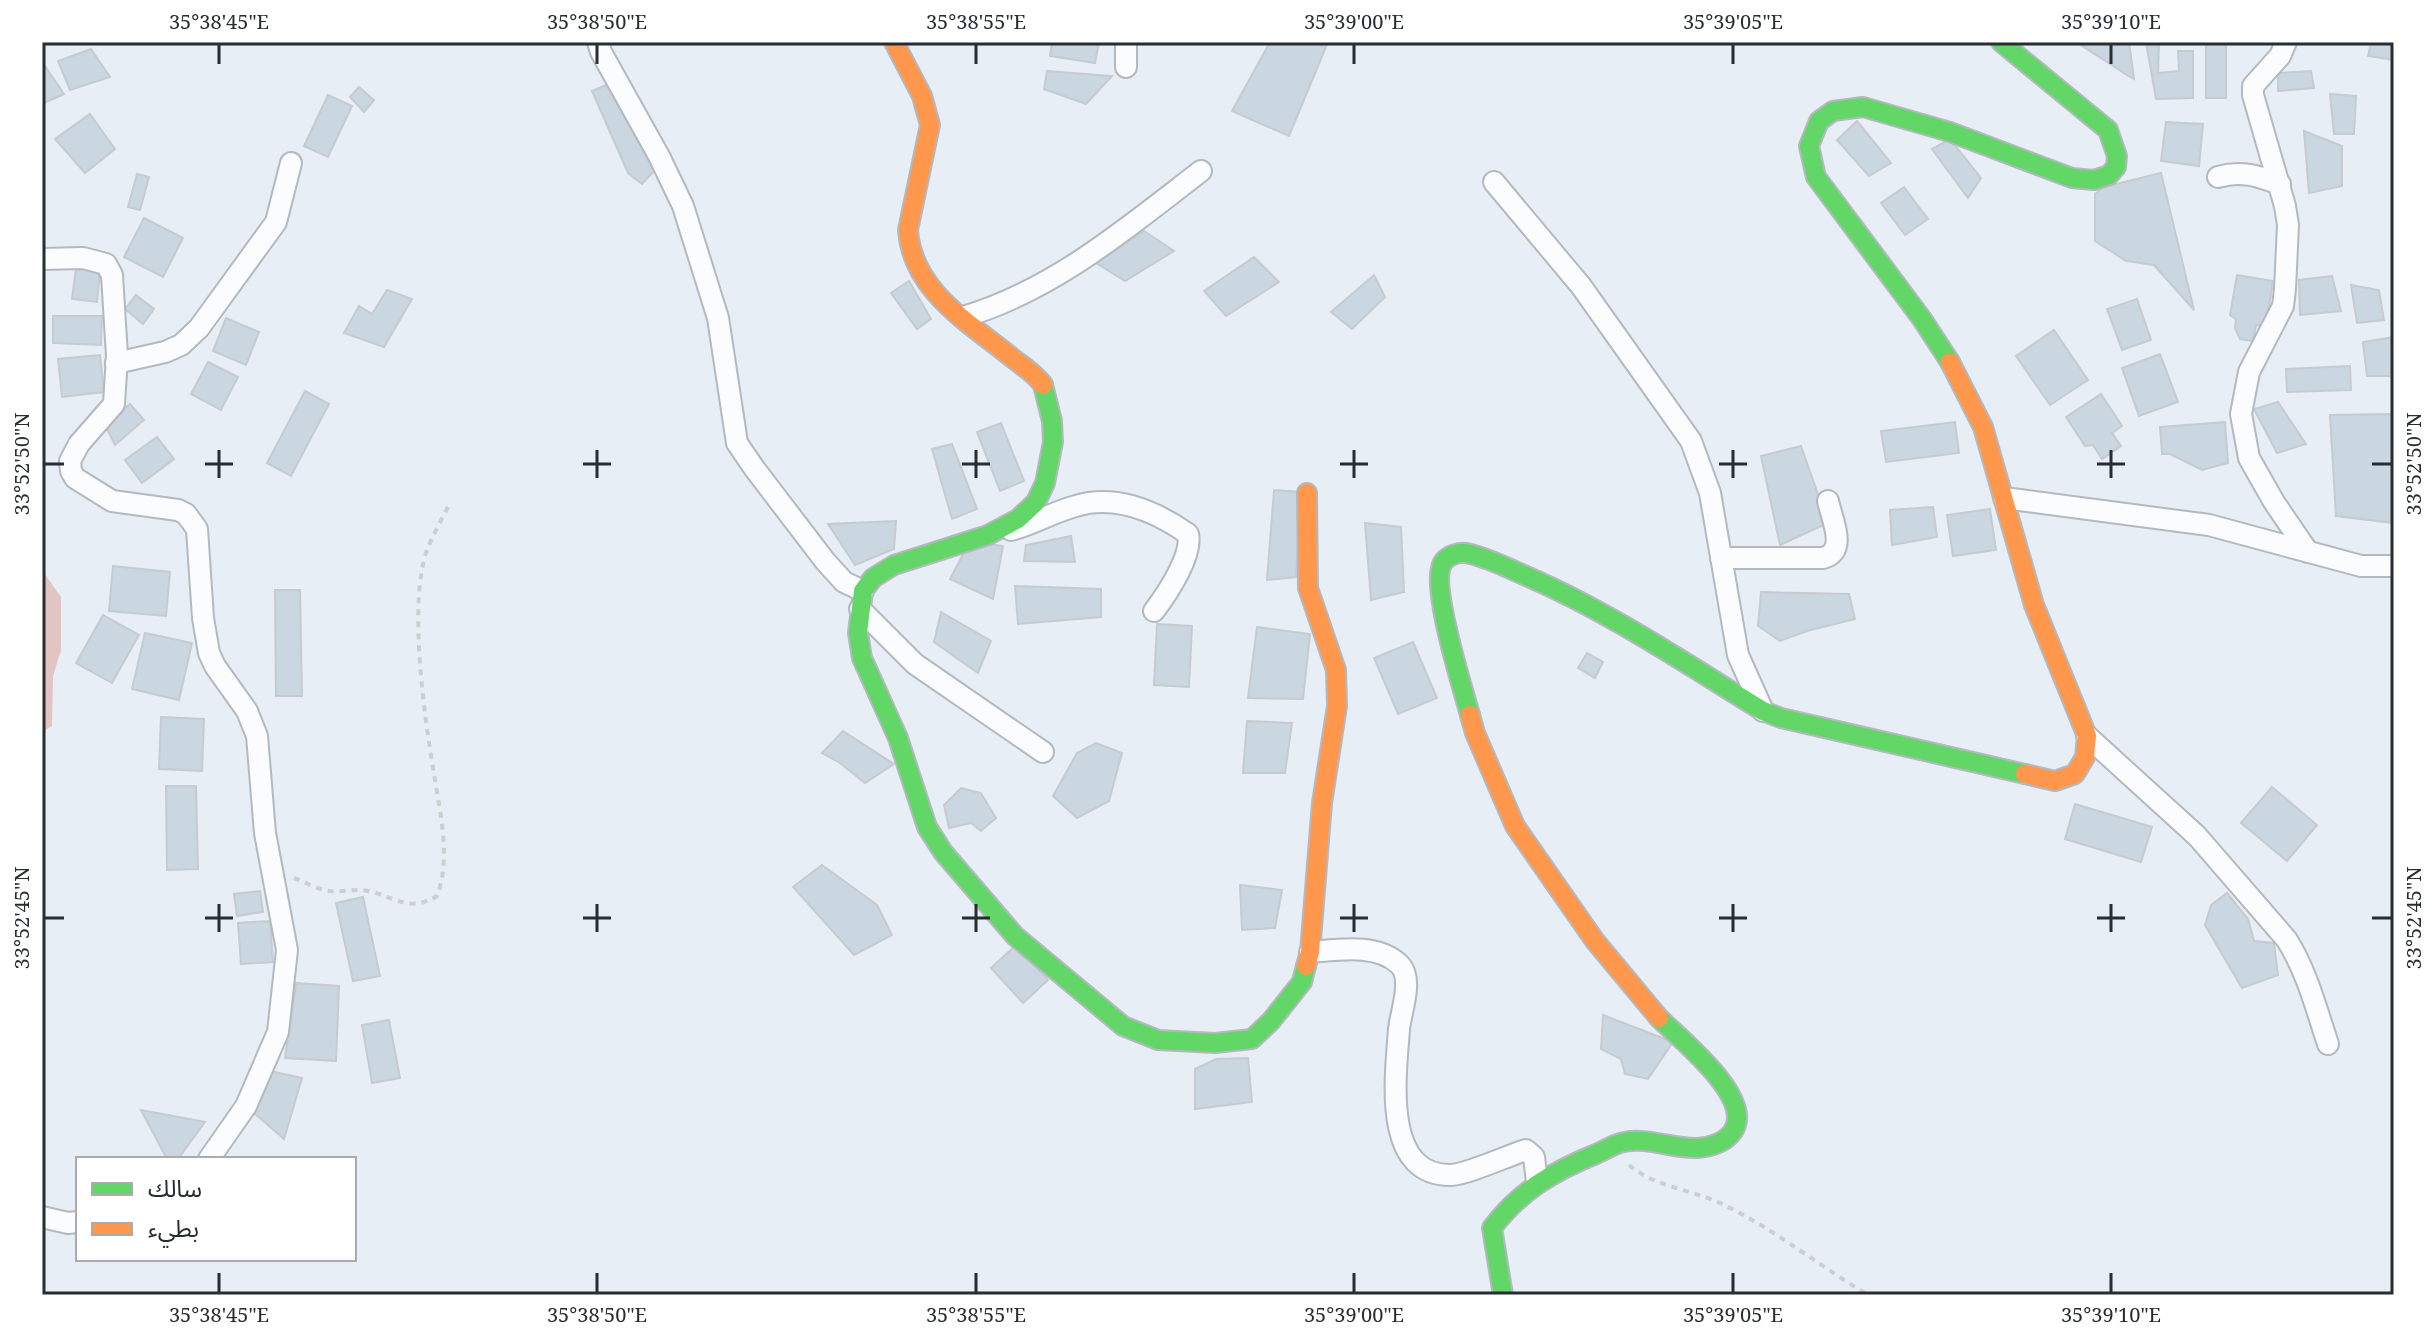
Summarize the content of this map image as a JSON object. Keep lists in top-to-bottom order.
{
  "legend": ["سالك", "بطيء"],
  "coordinates": [
    "35°38'45\"E",
    "35°38'50\"E",
    "35°38'55\"E",
    "35°39'00\"E",
    "35°39'05\"E",
    "35°39'10\"E",
    "33°52'50\"N",
    "33°52'45\"N"
  ]
}
